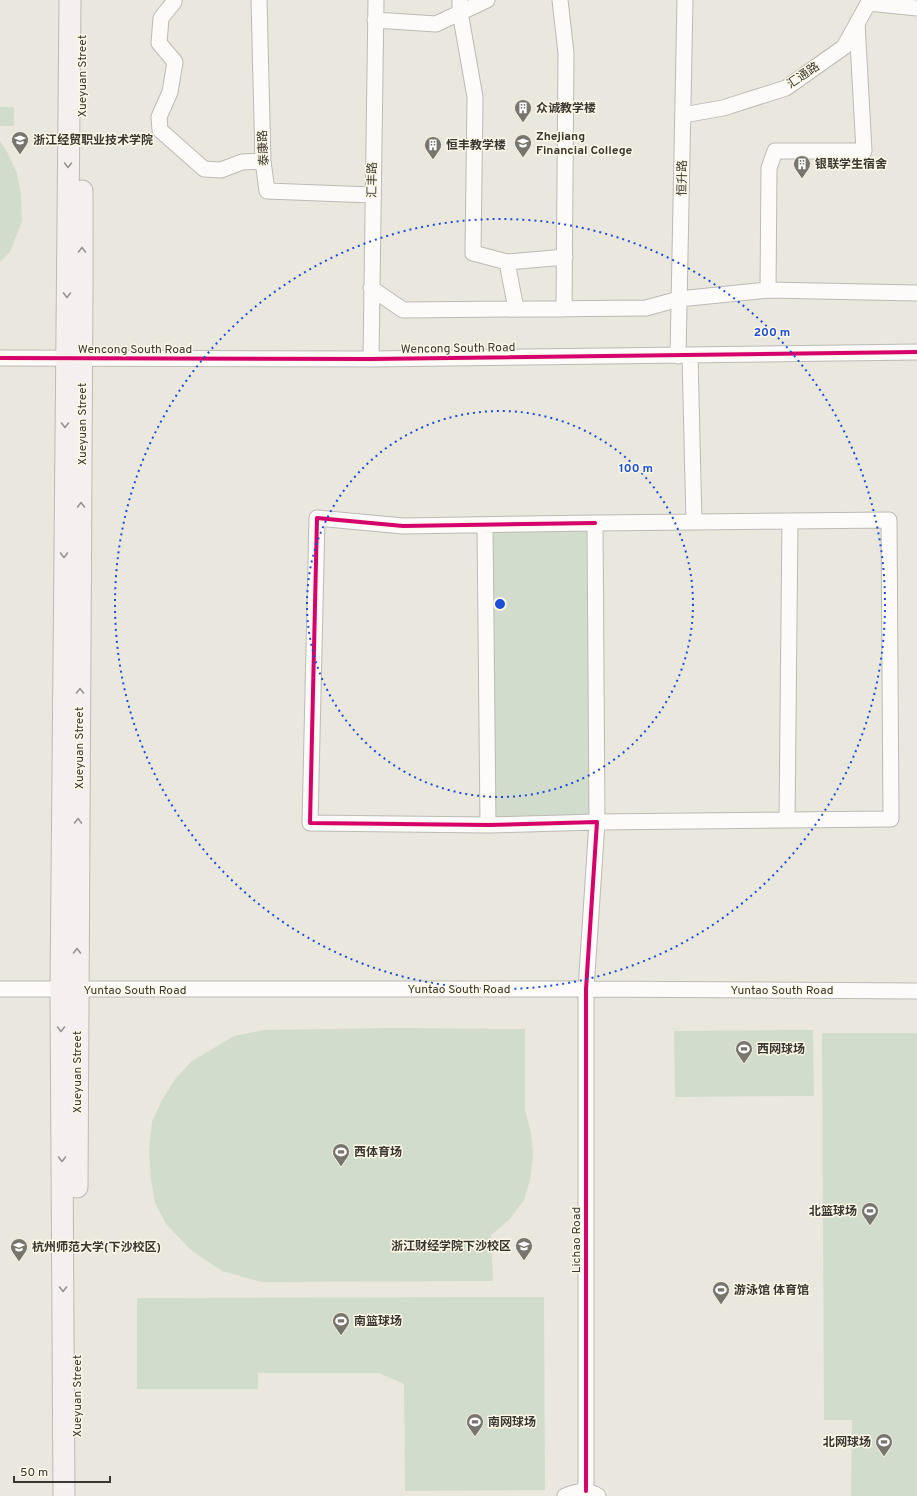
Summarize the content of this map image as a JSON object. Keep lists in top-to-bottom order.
{
  "streets": {
    "main road": ["Xueyuan Street"],
    "street": [
      "汇通路",
      "泰康路",
      "恒升路",
      "汇丰路",
      "Wencong South Road",
      "Yuntao South Road",
      "Lichao Road"
    ]
  },
  "crossings": [
    ["汇通路", "恒升路"],
    ["Xueyuan Street", "Wencong South Road"],
    ["Xueyuan Street", "Yuntao South Road"],
    ["泰康路", "汇丰路"],
    ["恒升路", "Wencong South Road"],
    ["汇丰路", "Wencong South Road"],
    ["Yuntao South Road", "Lichao Road"]
  ],
  "places": {
    "building": ["众诚教学楼", "恒丰教学楼", "银联学生宿舍"],
    "school or university": [
      "浙江经贸职业技术学院",
      "Zhejiang Financial College",
      "浙江财经学院下沙校区",
      "杭州师范大学(下沙校区)"
    ],
    "sports": [
      "西网球场",
      "西体育场",
      "北篮球场",
      "游泳馆 体育馆",
      "南篮球场",
      "南网球场",
      "北网球场"
    ]
  },
  "scale_bar": "50 m",
  "rings": ["200 m", "100 m"]
}
